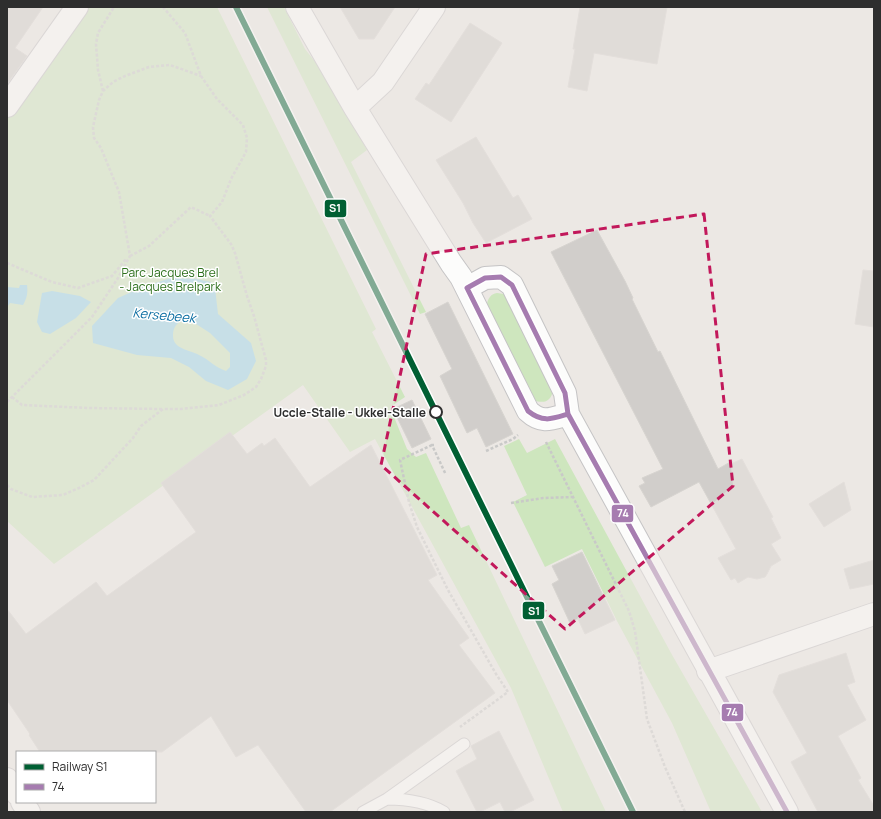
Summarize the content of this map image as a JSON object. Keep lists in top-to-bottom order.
{
  "water": ["Kersebeek"],
  "parks": ["Parc Jacques Brel - Jacques Brelpark"],
  "places": ["Uccle-Stalle - Ukkel-Stalle"],
  "lines": ["rail line S1", "transit line 74"],
  "legend": ["Railway S1", "74"]
}
